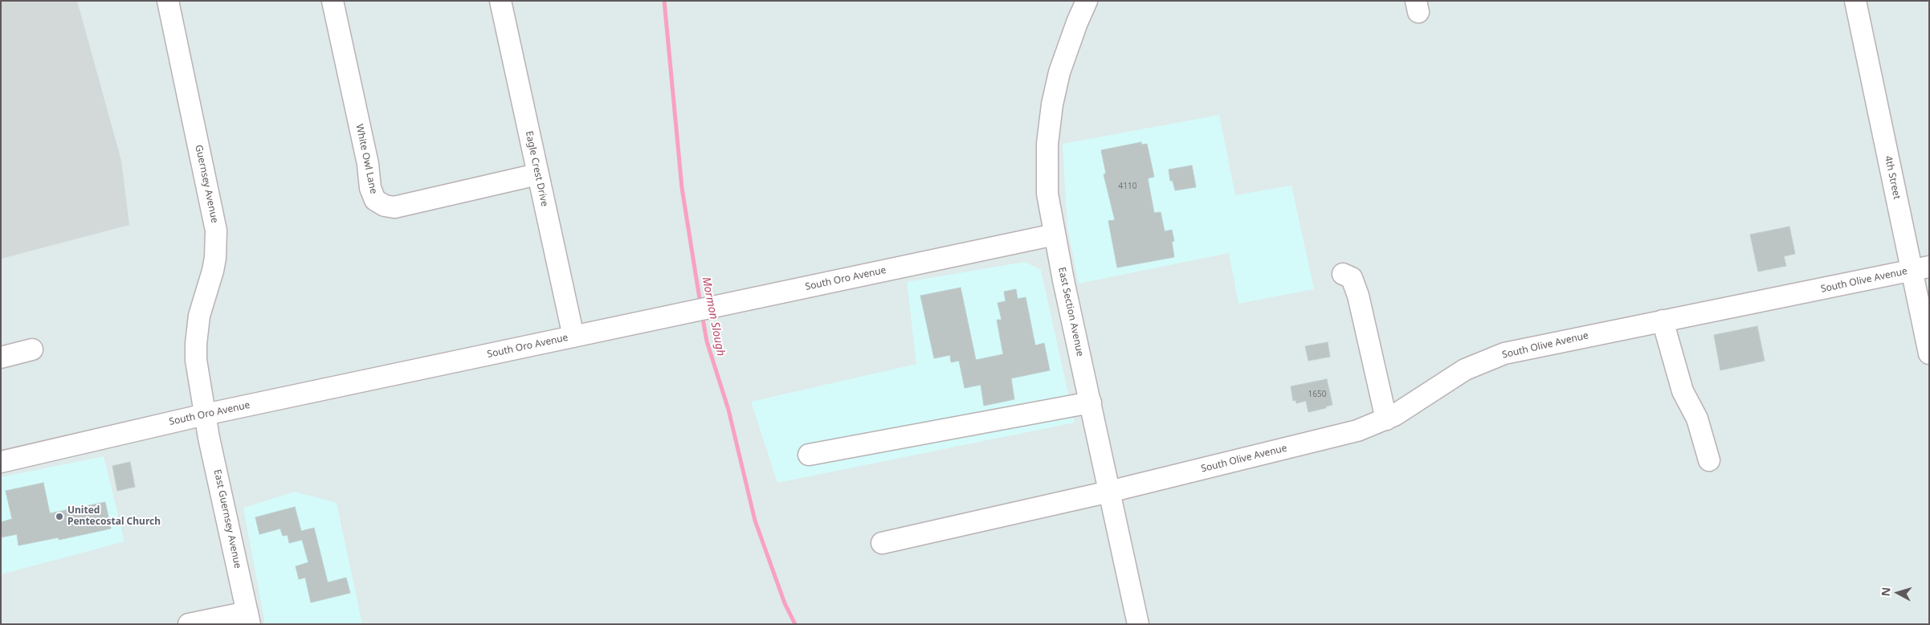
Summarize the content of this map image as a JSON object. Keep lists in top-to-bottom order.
{
  "streets": {
    "street": [
      "White Owl Lane",
      "Eagle Crest Drive",
      "4th Street",
      "Guernsey Avenue",
      "South Oro Avenue",
      "South Olive Avenue",
      "East Section Avenue",
      "East Guernsey Avenue"
    ]
  },
  "crossings": [
    ["White Owl Lane", "Eagle Crest Drive"],
    ["Eagle Crest Drive", "South Oro Avenue"],
    ["4th Street", "South Olive Avenue"],
    ["Guernsey Avenue", "South Oro Avenue"],
    ["Guernsey Avenue", "East Guernsey Avenue"],
    ["South Oro Avenue", "East Section Avenue"],
    ["South Oro Avenue", "East Guernsey Avenue"],
    ["South Olive Avenue", "East Section Avenue"]
  ],
  "water": ["Mormon Slough"],
  "places": ["United Pentecostal Church"],
  "house_numbers": ["4110", "1650"],
  "north": "left"
}
